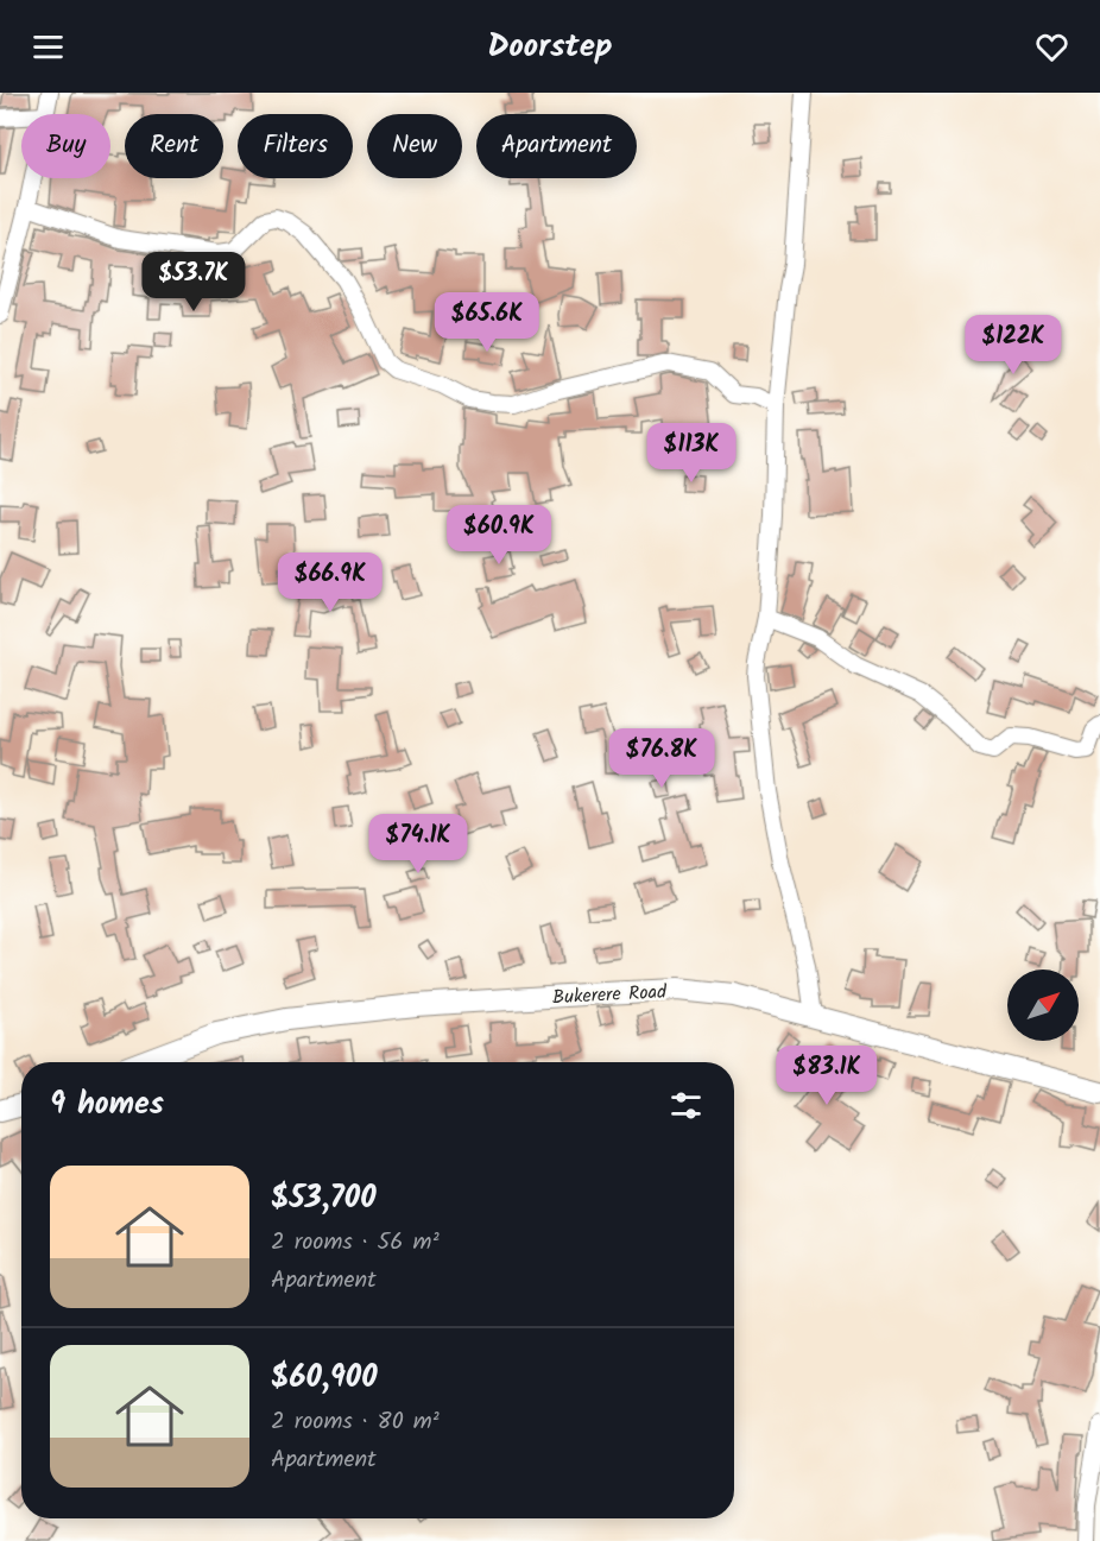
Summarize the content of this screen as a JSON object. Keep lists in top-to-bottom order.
{
  "streets": {
    "street": ["Bukerere Road"]
  },
  "north": "top right",
  "page": {
    "header": "Doorstep",
    "chip": [
      "Buy",
      "Rent",
      "Filters",
      "New",
      "Apartment"
    ],
    "price": [
      "$53.7K",
      "$65.6K",
      "$122K",
      "$113K",
      "$60.9K",
      "$66.9K",
      "$76.8K",
      "$74.1K",
      "$83.1K"
    ],
    "heading": "9 homes",
    "list": [
      {
        "name": "$53,700",
        "note": "2 rooms · 56 m² · Apartment"
      },
      {
        "name": "$60,900",
        "note": "2 rooms · 80 m² · Apartment"
      }
    ]
  }
}
